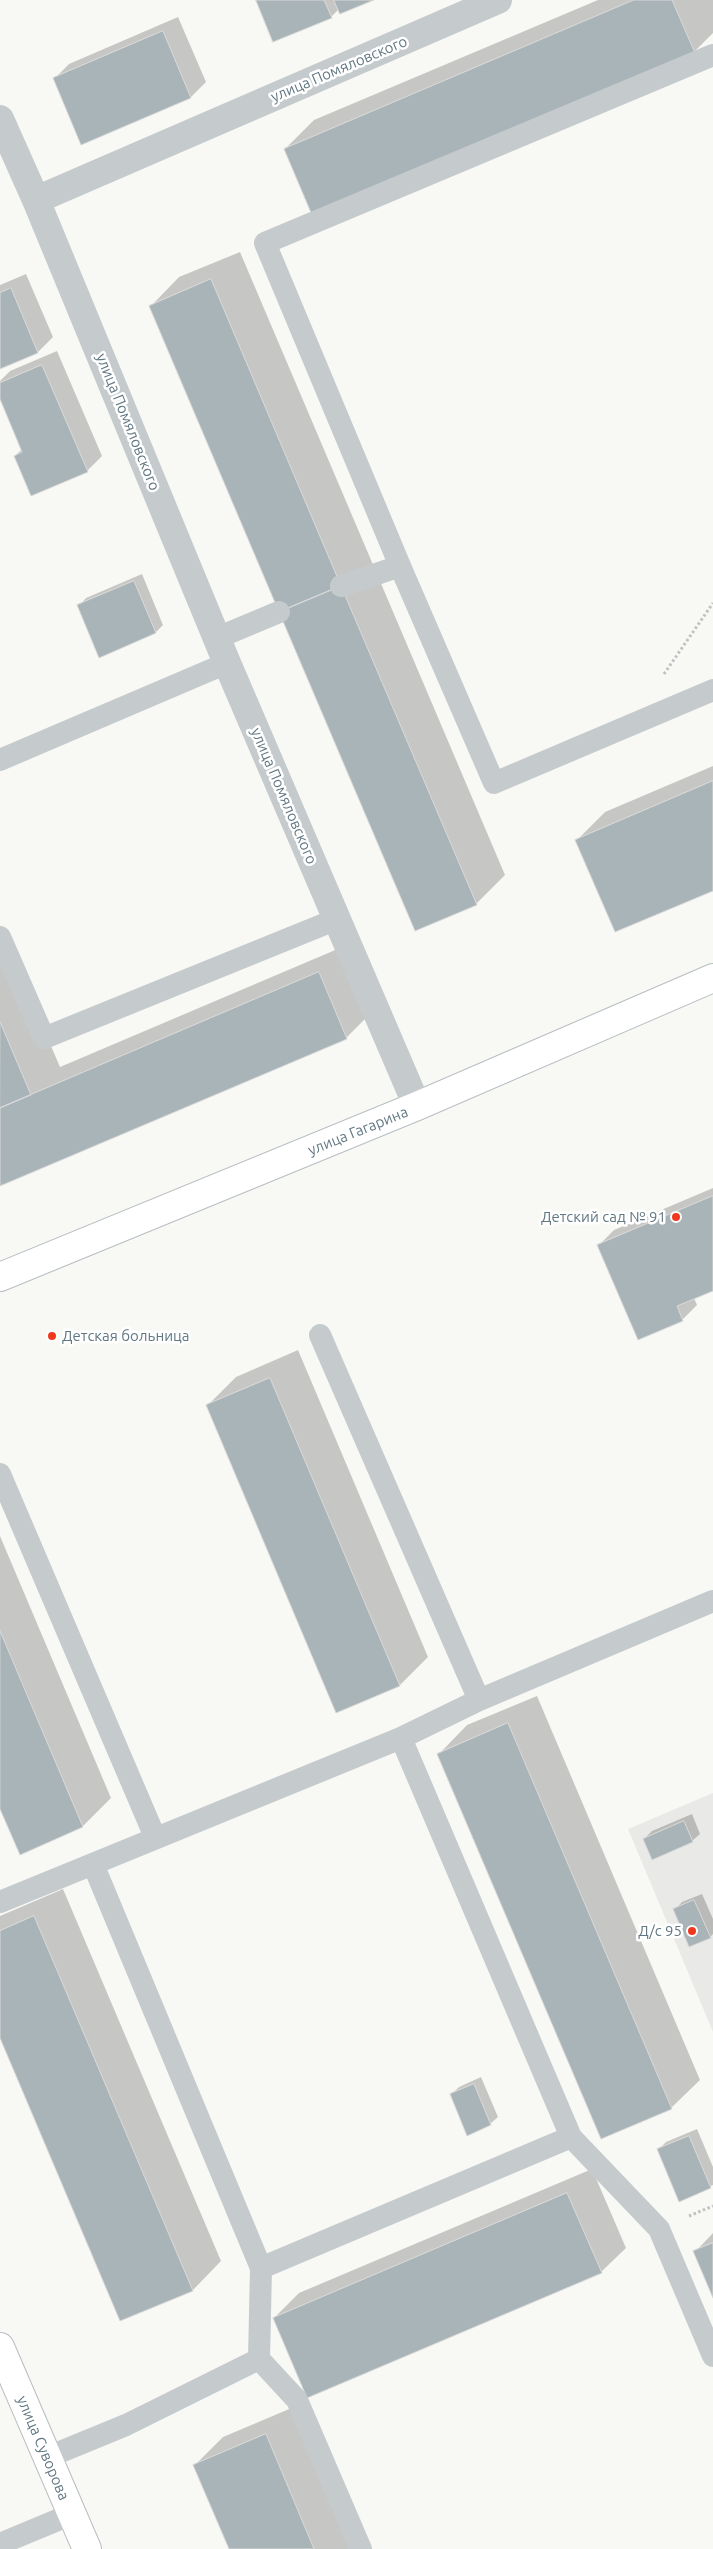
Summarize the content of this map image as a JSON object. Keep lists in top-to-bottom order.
{
  "streets": {
    "main road": ["улица Гагарина", "улица Суворова"],
    "street": ["улица Помяловского"]
  },
  "crossings": [
    ["улица Помяловского", "улица Гагарина"]
  ],
  "places": ["Детский сад № 91", "Детская больница", "Д/с 95"]
}
